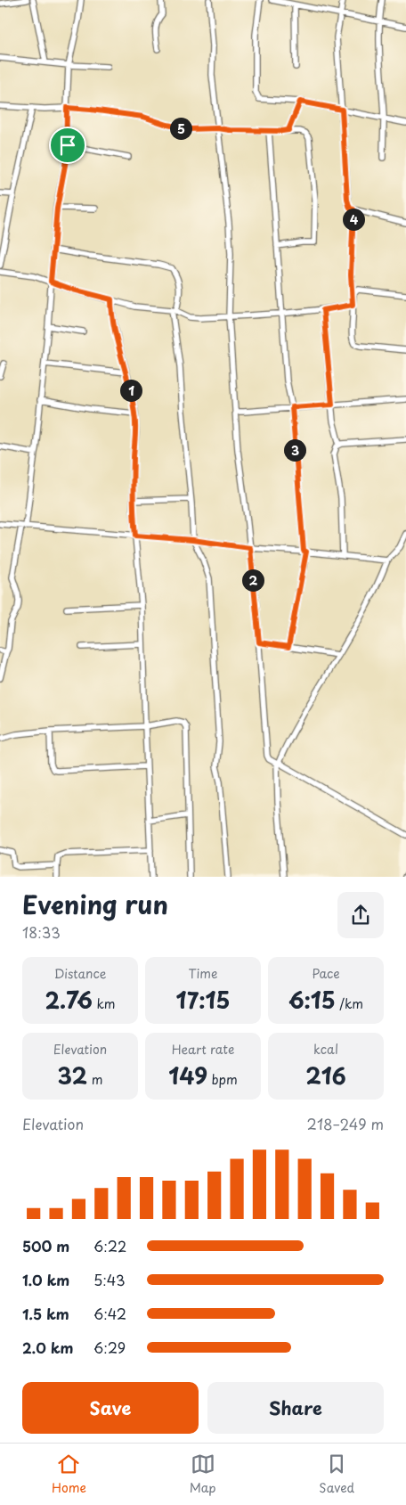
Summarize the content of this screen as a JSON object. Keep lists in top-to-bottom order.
{
  "page": {
    "pins": [
      "5",
      "4",
      "1",
      "3",
      "2"
    ],
    "heading": ["Evening run", "18:33"],
    "stats": [
      ["Distance", "2.76 km"],
      ["Time", "17:15"],
      ["Pace", "6:15 /km"],
      ["Elevation", "32 m"],
      ["Heart rate", "149 bpm"],
      ["kcal", "216"]
    ],
    "chart": ["Elevation", "218–249 m"],
    "list": [
      {
        "name": "500 m",
        "note": "6:22"
      },
      {
        "name": "1.0 km",
        "note": "5:43"
      },
      {
        "name": "1.5 km",
        "note": "6:42"
      },
      {
        "name": "2.0 km",
        "note": "6:29"
      }
    ],
    "buttons": ["Save", "Share"],
    "tabs": ["Home", "Map", "Saved"]
  }
}
